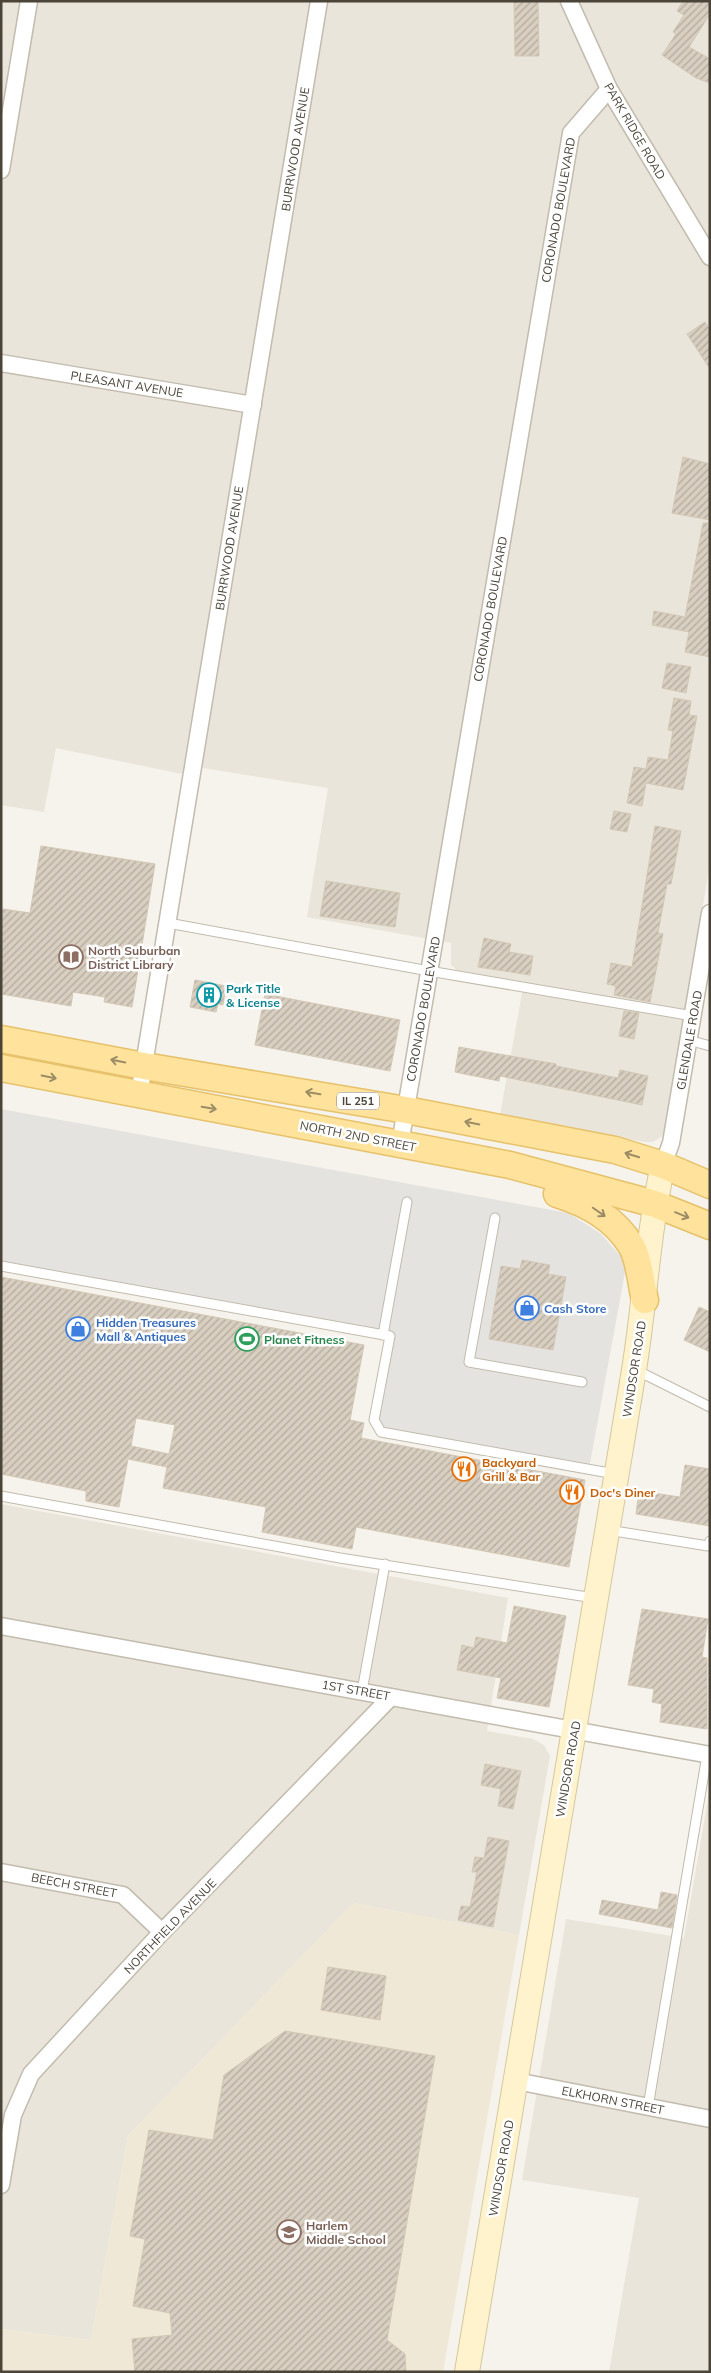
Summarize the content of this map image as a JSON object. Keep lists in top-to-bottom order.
{
  "streets": {
    "main road": ["IL 251", "NORTH 2ND STREET"],
    "street": [
      "PARK RIDGE ROAD",
      "BURRWOOD AVENUE",
      "CORONADO BOULEVARD",
      "PLEASANT AVENUE",
      "GLENDALE ROAD",
      "WINDSOR ROAD",
      "1ST STREET",
      "BEECH STREET",
      "NORTHFIELD AVENUE",
      "ELKHORN STREET"
    ]
  },
  "crossings": [
    ["PARK RIDGE ROAD", "CORONADO BOULEVARD"],
    ["BURRWOOD AVENUE", "PLEASANT AVENUE"],
    ["BURRWOOD AVENUE", "IL 251"],
    ["BURRWOOD AVENUE", "NORTH 2ND STREET"],
    ["CORONADO BOULEVARD", "IL 251"],
    ["CORONADO BOULEVARD", "NORTH 2ND STREET"],
    ["GLENDALE ROAD", "IL 251"],
    ["GLENDALE ROAD", "WINDSOR ROAD"],
    ["IL 251", "WINDSOR ROAD"],
    ["NORTH 2ND STREET", "WINDSOR ROAD"],
    ["WINDSOR ROAD", "1ST STREET"],
    ["WINDSOR ROAD", "ELKHORN STREET"],
    ["1ST STREET", "NORTHFIELD AVENUE"],
    ["BEECH STREET", "NORTHFIELD AVENUE"]
  ],
  "places": {
    "library": ["North Suburban District Library"],
    "building": ["Park Title & License"],
    "shop": ["Cash Store", "Hidden Treasures Mall & Antiques"],
    "sports": ["Planet Fitness"],
    "restaurant": ["Backyard Grill & Bar", "Doc's Diner"],
    "school or university": ["Harlem Middle School"]
  }
}
